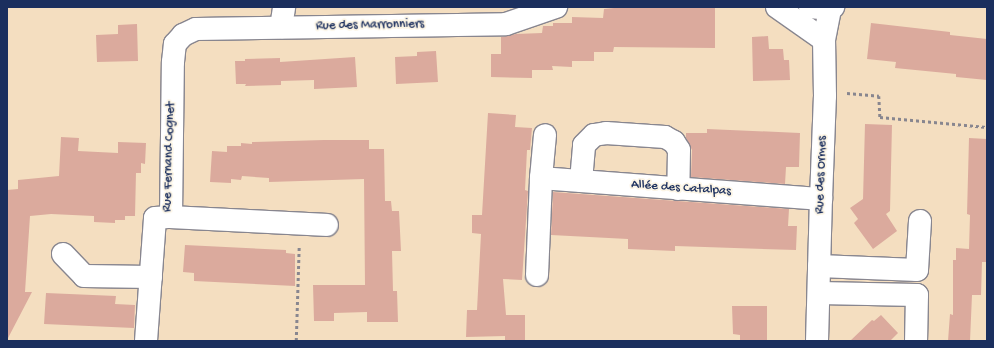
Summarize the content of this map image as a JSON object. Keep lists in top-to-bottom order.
{
  "streets": {
    "street": [
      "Rue des Marronniers",
      "Rue Fernand Cognet",
      "Rue des Ormes",
      "Allée des Catalpas"
    ]
  },
  "crossings": [
    ["Rue des Marronniers", "Rue Fernand Cognet"],
    ["Rue des Ormes", "Allée des Catalpas"]
  ]
}
